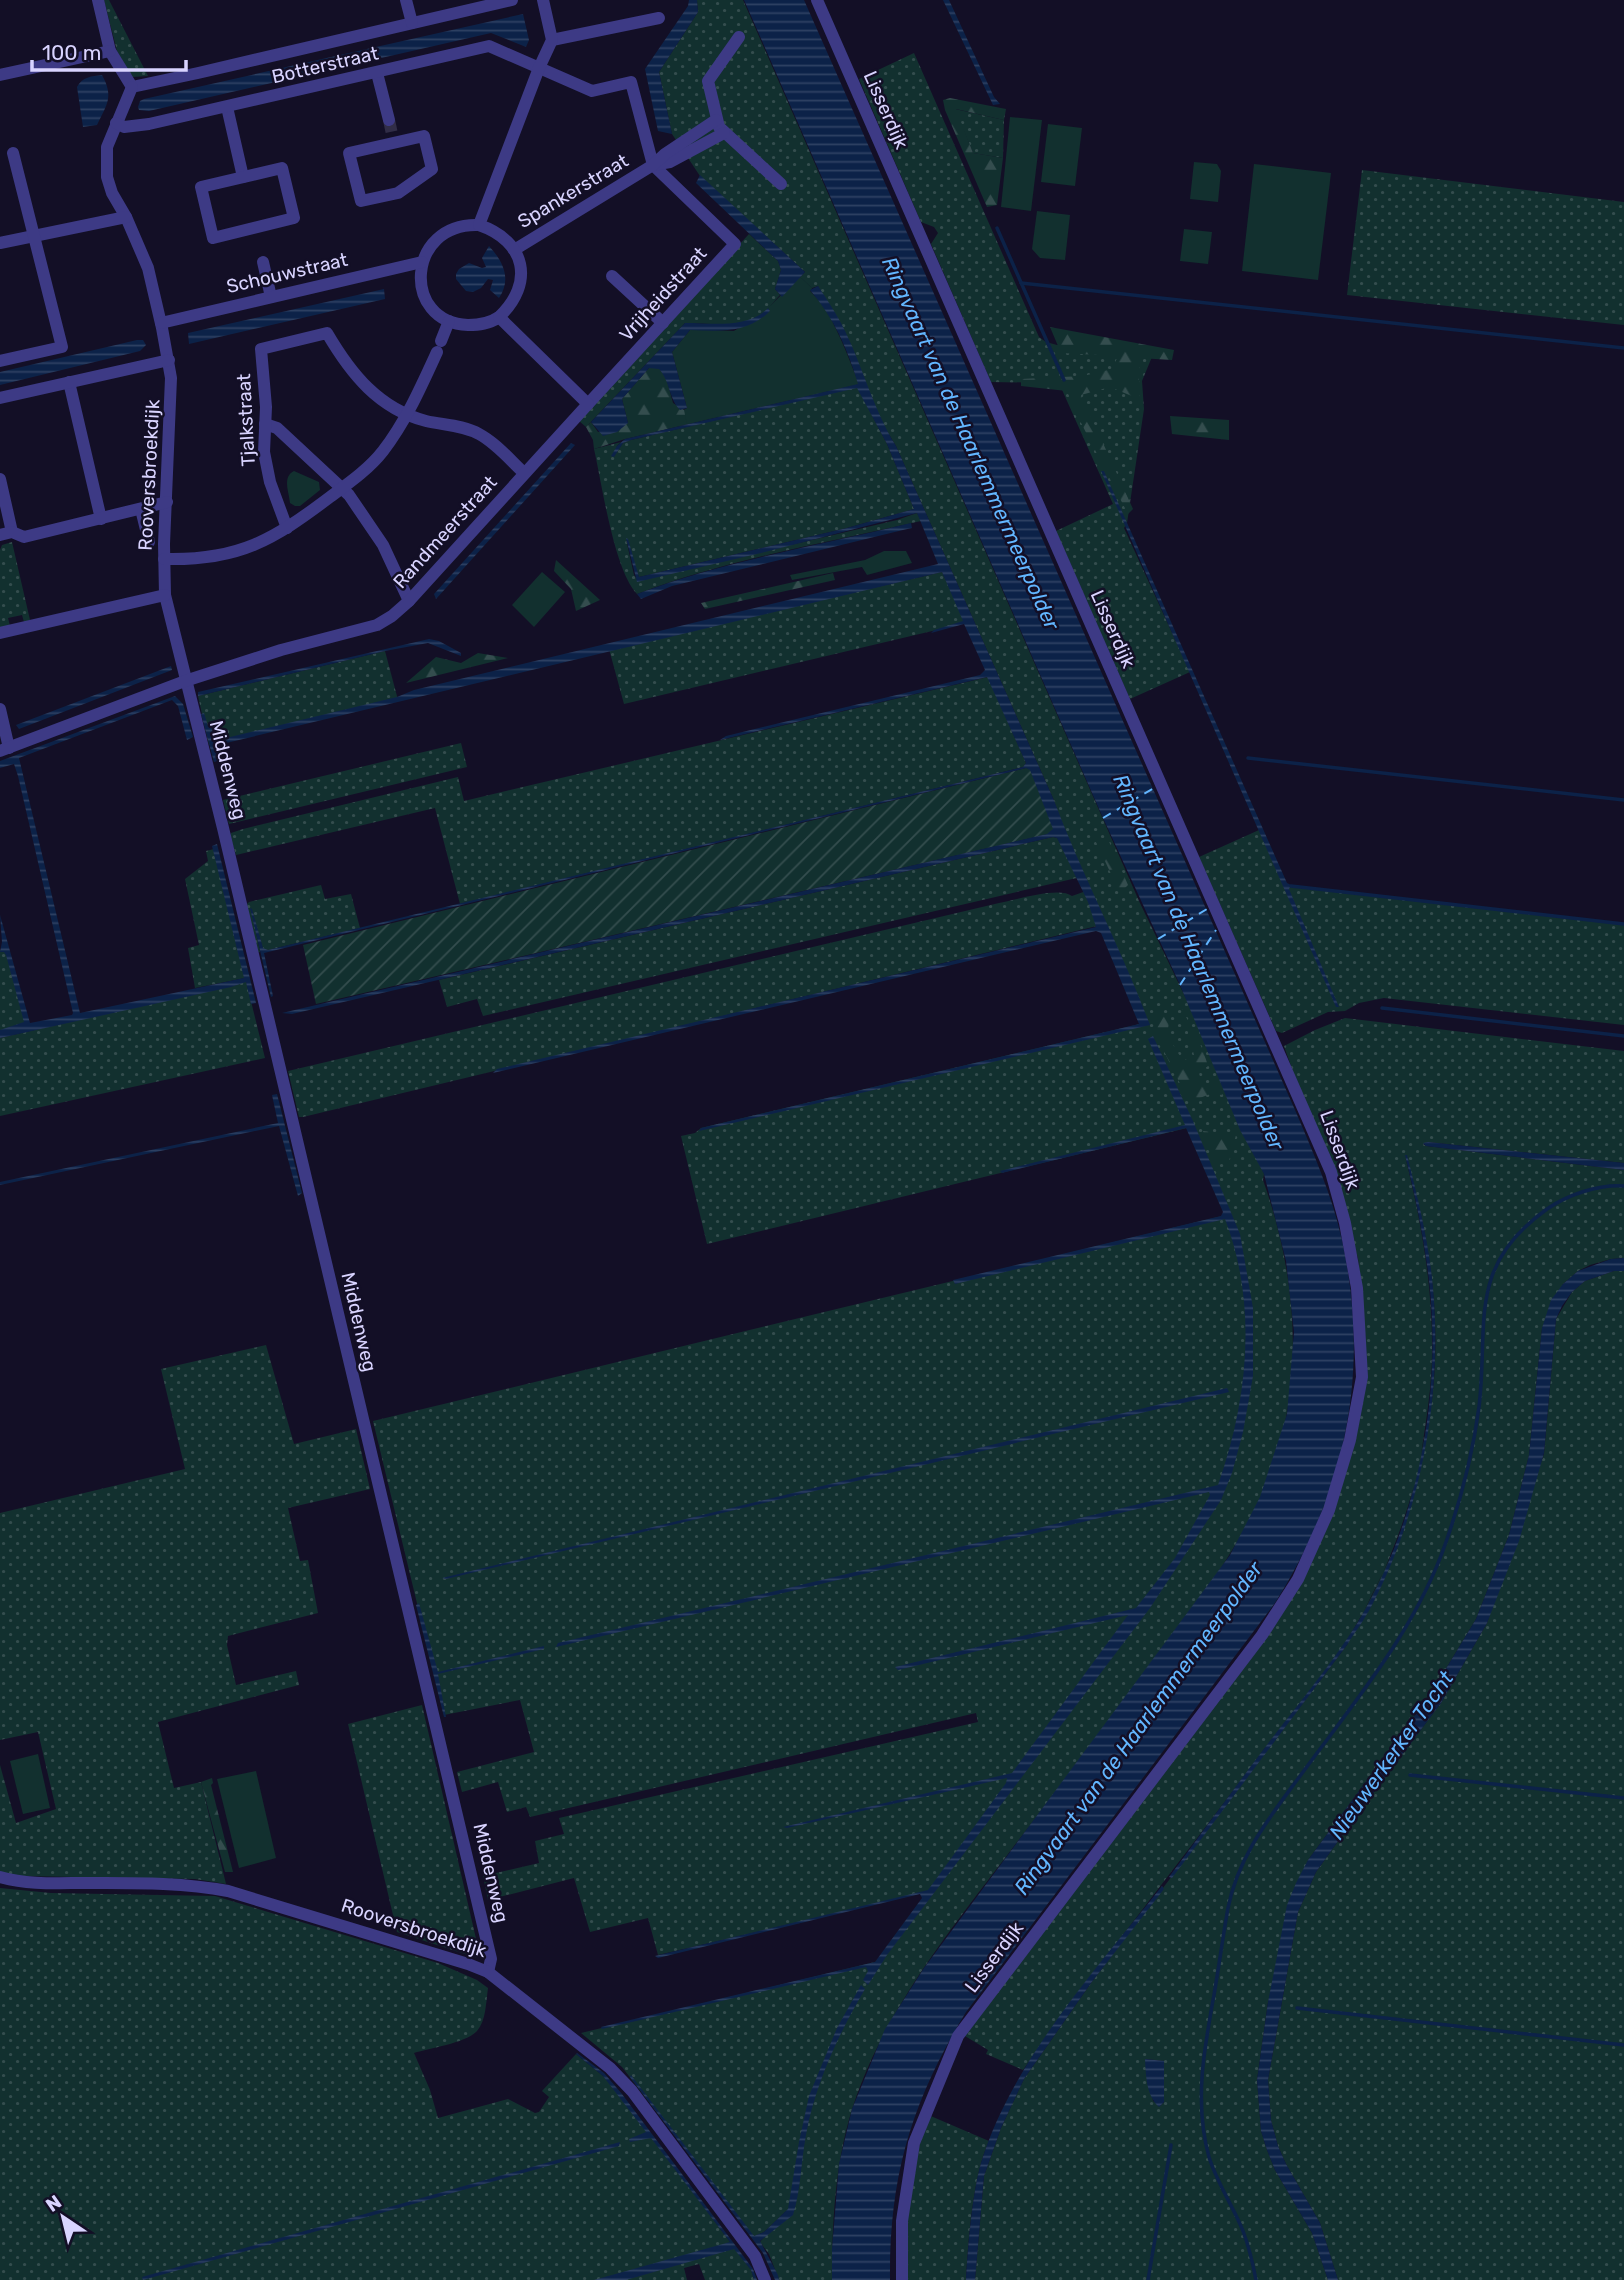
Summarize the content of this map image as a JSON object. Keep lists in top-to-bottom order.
{
  "streets": {
    "street": [
      "Botterstraat",
      "Lisserdijk",
      "Spankerstraat",
      "Schouwstraat",
      "Vrijheidstraat",
      "Tjalkstraat",
      "Rooversbroekdijk",
      "Randmeerstraat",
      "Middenweg"
    ]
  },
  "crossings": [
    ["Botterstraat", "Rooversbroekdijk"],
    ["Spankerstraat", "Schouwstraat"],
    ["Spankerstraat", "Vrijheidstraat"],
    ["Schouwstraat", "Rooversbroekdijk"],
    ["Vrijheidstraat", "Randmeerstraat"],
    ["Rooversbroekdijk", "Randmeerstraat"],
    ["Rooversbroekdijk", "Middenweg"],
    ["Randmeerstraat", "Middenweg"]
  ],
  "water": ["Ringvaart van de Haarlemmermeerpolder", "Nieuwerkerker Tocht"],
  "scale_bar": "100 m",
  "north": "top left"
}
